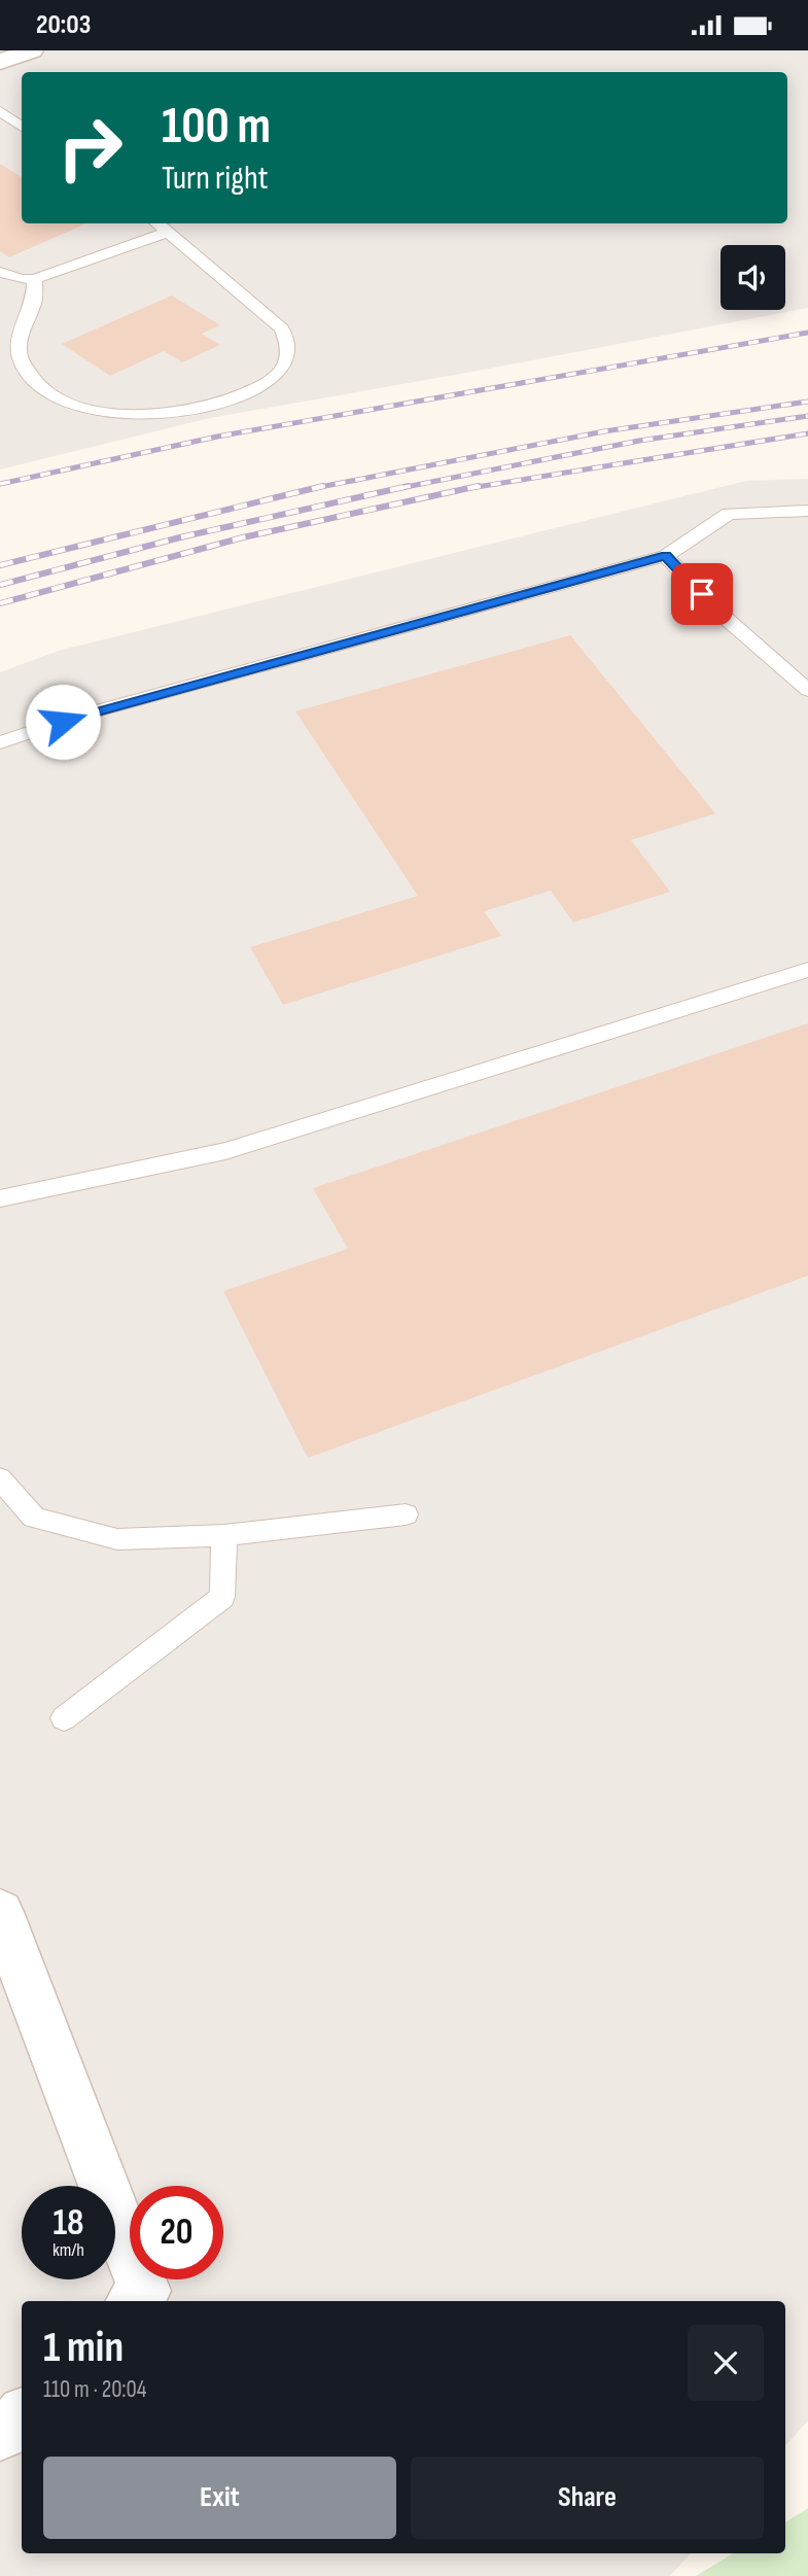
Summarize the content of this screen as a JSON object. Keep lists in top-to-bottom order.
{
  "page": {
    "status": "20:03",
    "turn": ["100 m", "Turn right"],
    "speed": "18 km/h",
    "limit": "20",
    "heading": ["1 min", "110 m · 20:04"],
    "buttons": ["Exit", "Share"]
  }
}
